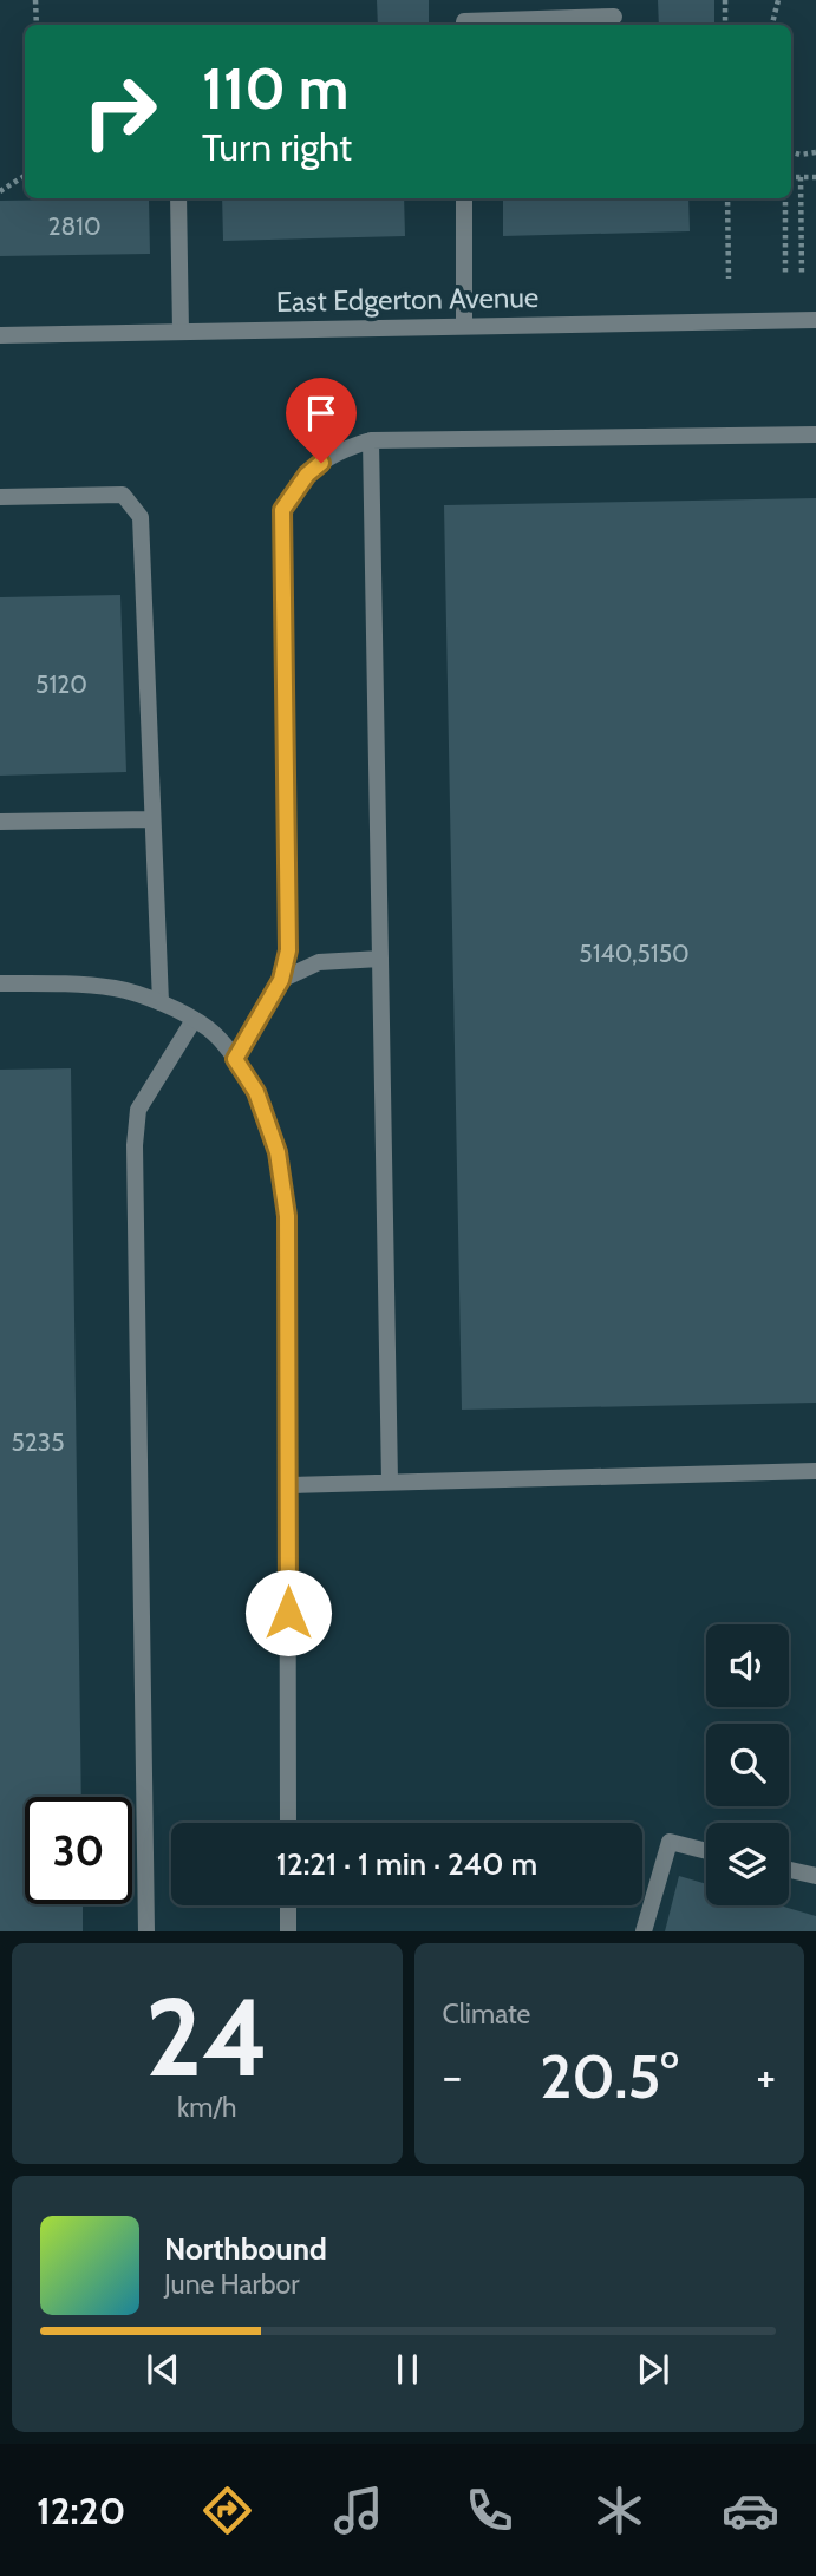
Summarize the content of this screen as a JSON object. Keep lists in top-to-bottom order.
{
  "streets": {
    "street": ["East Edgerton Avenue"]
  },
  "house_numbers": [
    "2810",
    "5120",
    "5140,5150",
    "5235"
  ],
  "page": {
    "turn": ["110 m", "Turn right"],
    "limit": "30",
    "trip": "12:21 · 1 min · 240 m",
    "tile": [
      ["24", "km/h"],
      "Climate"
    ],
    "heat": ["−", "20.5°", "+"],
    "song": ["Northbound", "June Harbor"],
    "tabs": "12:20"
  }
}
